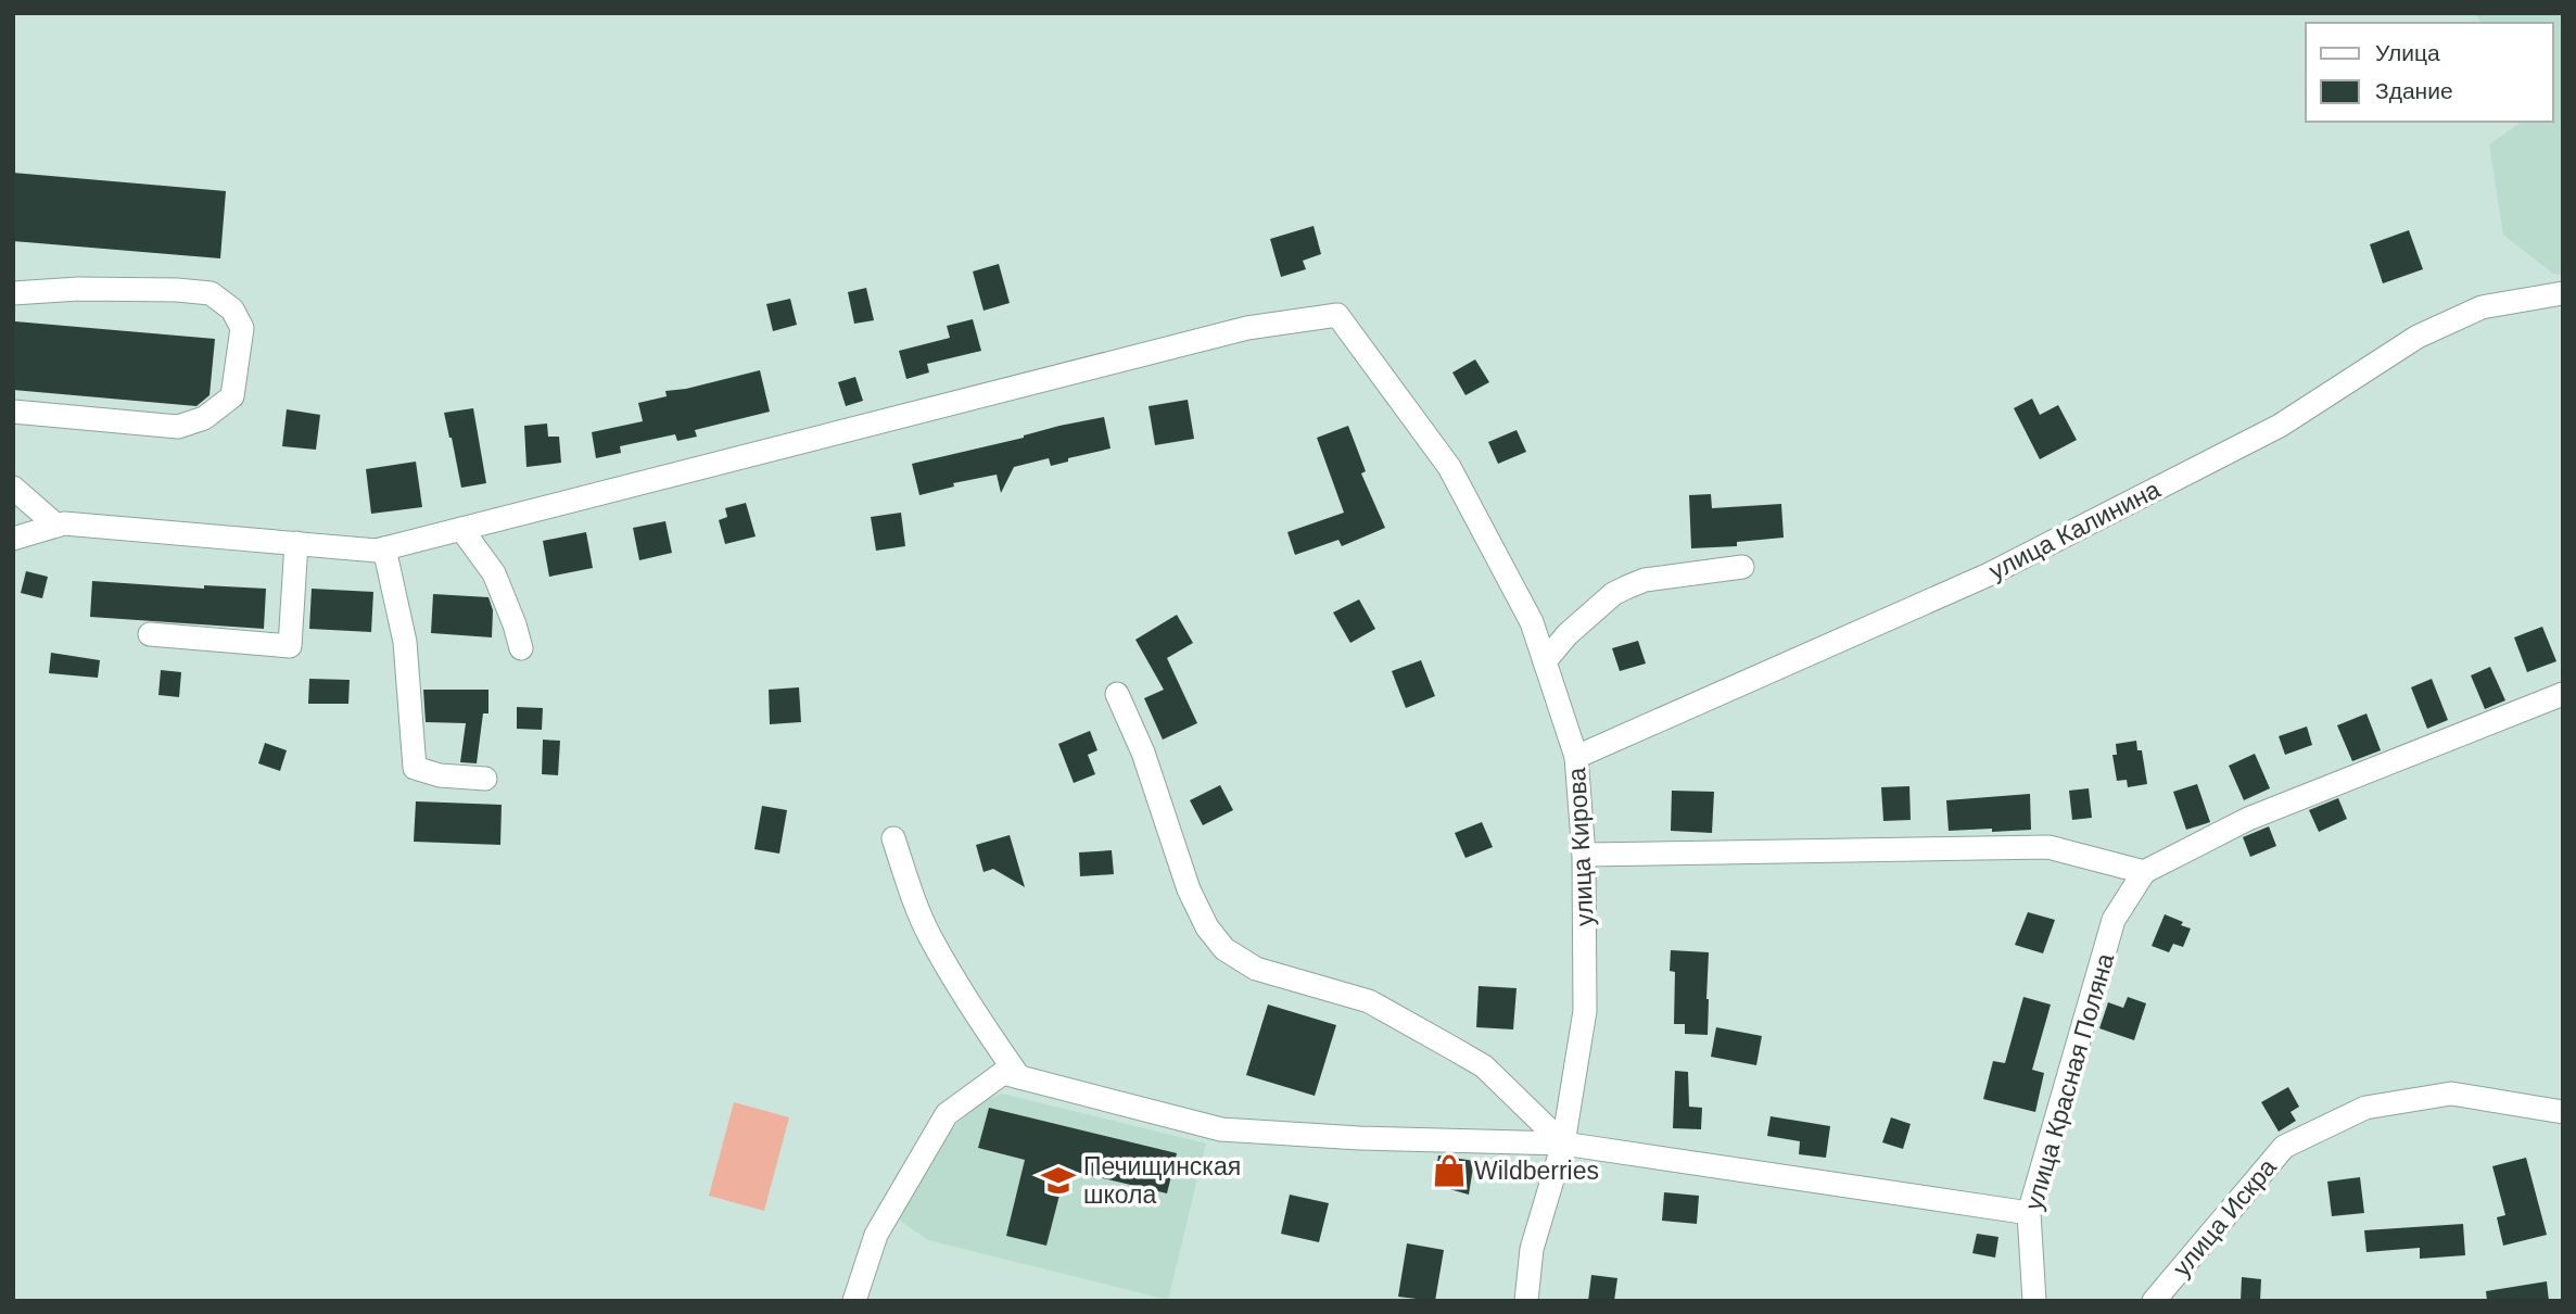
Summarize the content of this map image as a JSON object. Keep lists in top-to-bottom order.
{
  "streets": {
    "street": [
      "улица Калинина",
      "улица Кирова",
      "улица Красная Поляна",
      "улица Искра"
    ]
  },
  "crossings": [
    ["улица Калинина", "улица Кирова"]
  ],
  "places": {
    "shop": ["Wildberries"],
    "school or university": ["Печищинская школа"]
  },
  "legend": ["Улица", "Здание"]
}
